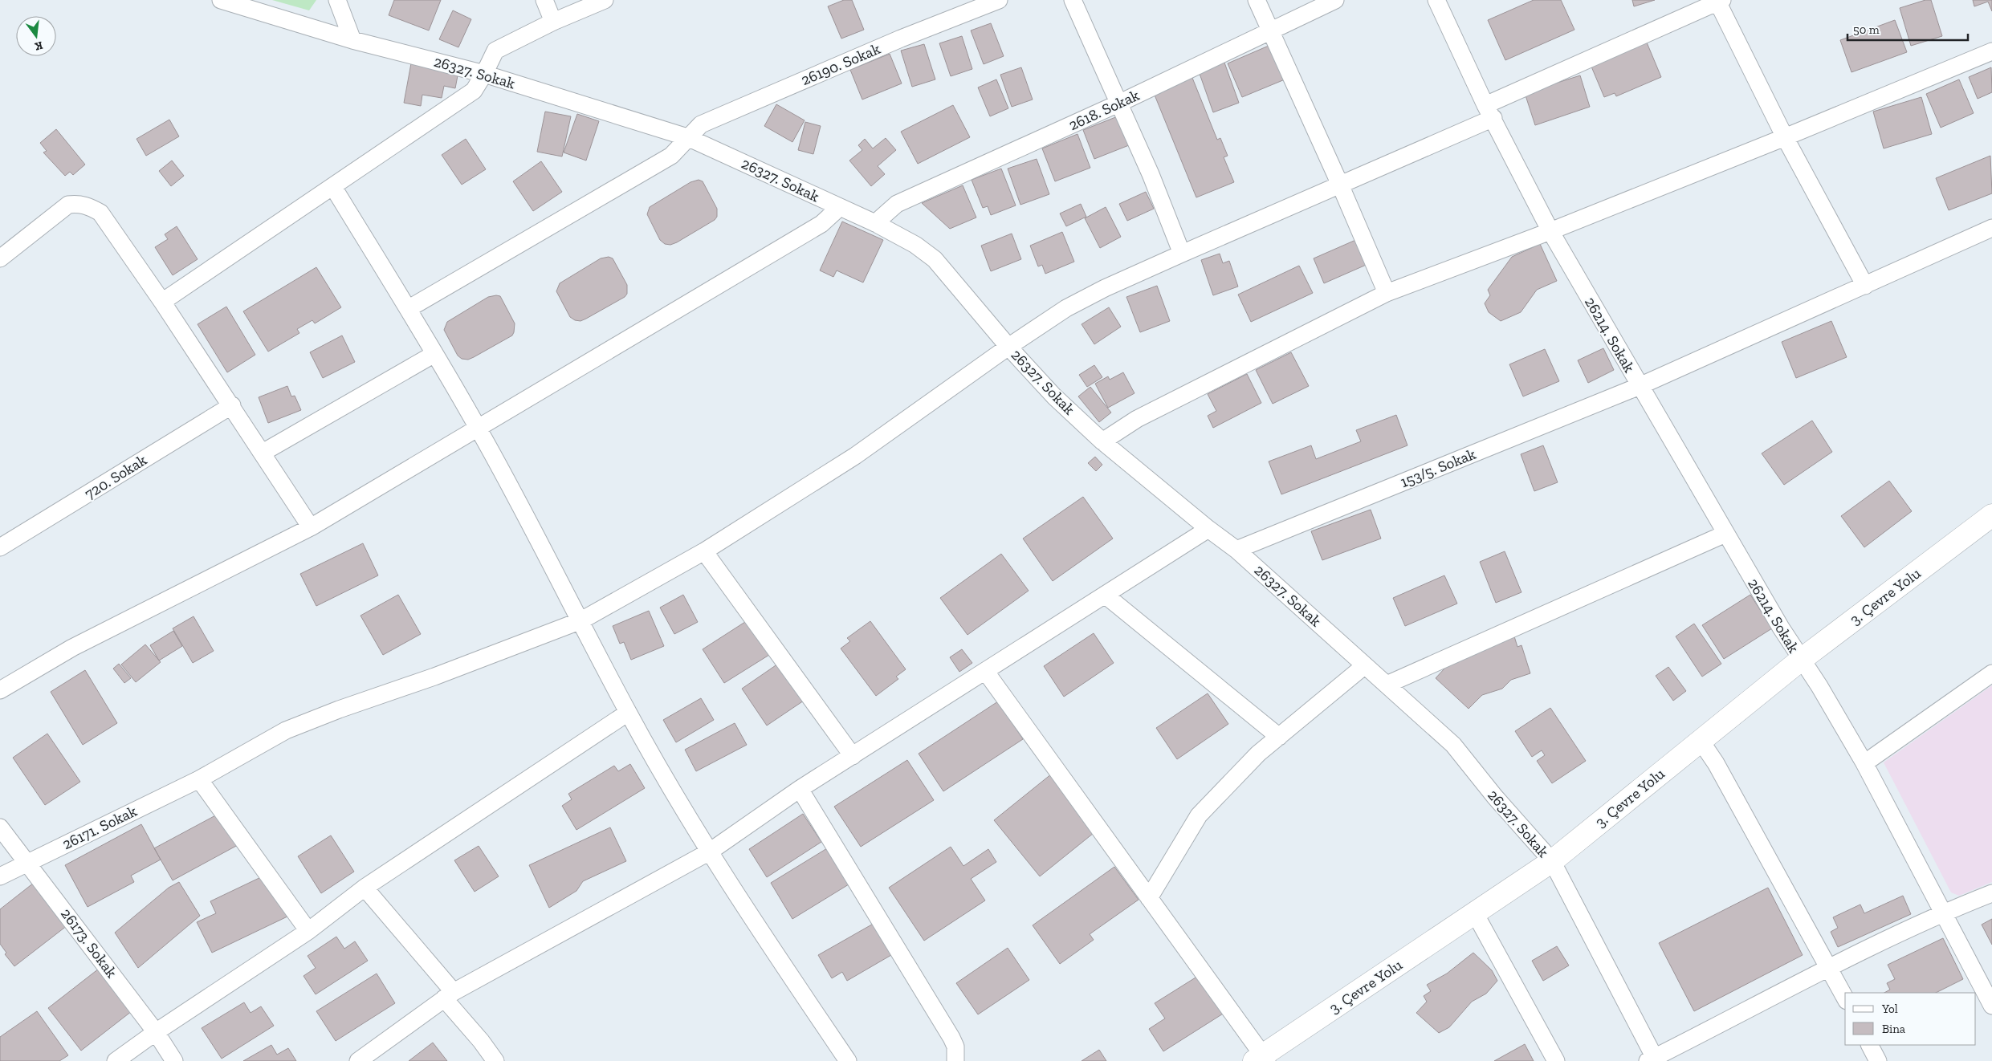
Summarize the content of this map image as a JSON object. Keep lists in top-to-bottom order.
{
  "streets": {
    "main road": ["3. Çevre Yolu"],
    "street": [
      "26190. Sokak",
      "26327. Sokak",
      "2618. Sokak",
      "26214. Sokak",
      "153/5. Sokak",
      "720. Sokak",
      "26171. Sokak",
      "26173. Sokak"
    ]
  },
  "crossings": [
    ["26190. Sokak", "26327. Sokak"],
    ["26327. Sokak", "2618. Sokak"],
    ["26327. Sokak", "153/5. Sokak"],
    ["26327. Sokak", "3. Çevre Yolu"],
    ["26327. Sokak", "26171. Sokak"],
    ["26214. Sokak", "153/5. Sokak"],
    ["26214. Sokak", "3. Çevre Yolu"],
    ["26214. Sokak", "26171. Sokak"],
    ["26171. Sokak", "26173. Sokak"]
  ],
  "legend": ["Yol", "Bina"],
  "scale_bar": "50 m",
  "north": "bottom"
}
